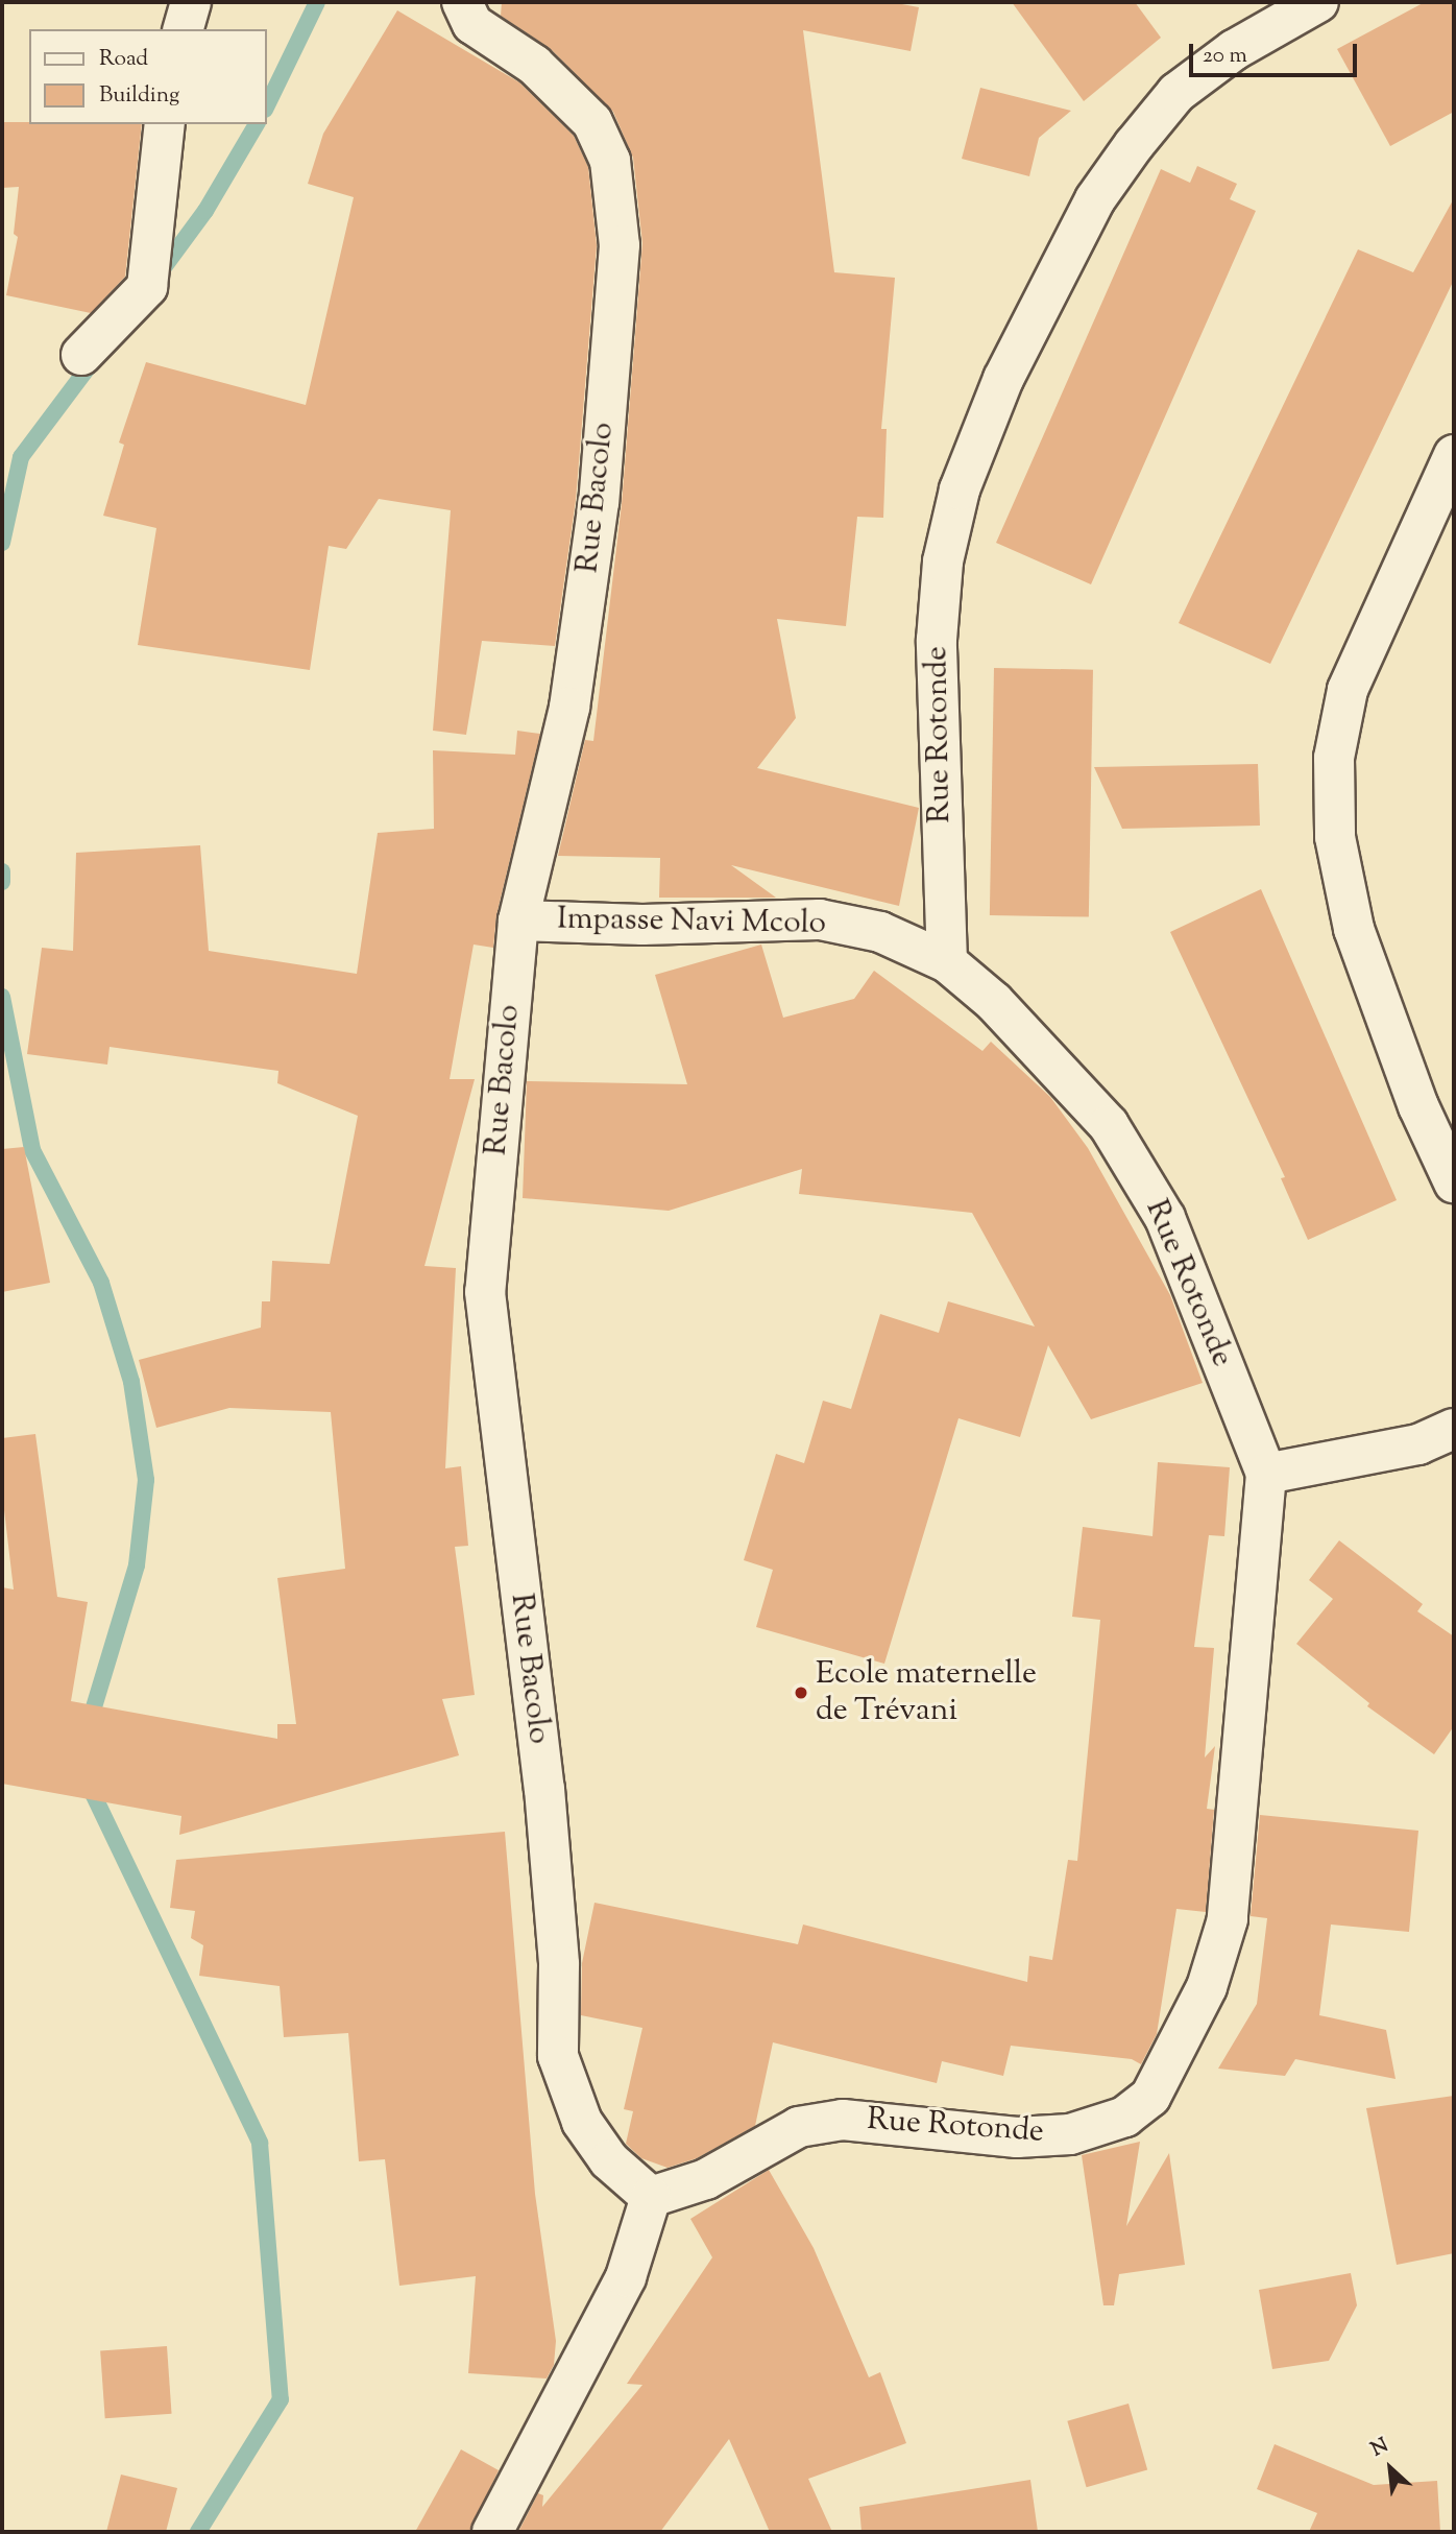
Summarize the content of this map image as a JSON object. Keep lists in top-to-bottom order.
{
  "streets": {
    "street": ["Rue Bacolo", "Rue Rotonde", "Impasse Navi Mcolo"]
  },
  "crossings": [
    ["Rue Bacolo", "Rue Rotonde"],
    ["Rue Bacolo", "Impasse Navi Mcolo"],
    ["Rue Rotonde", "Impasse Navi Mcolo"]
  ],
  "places": ["Ecole maternelle de Trévani"],
  "legend": ["Road", "Building"],
  "scale_bar": "20 m",
  "north": "top left"
}
